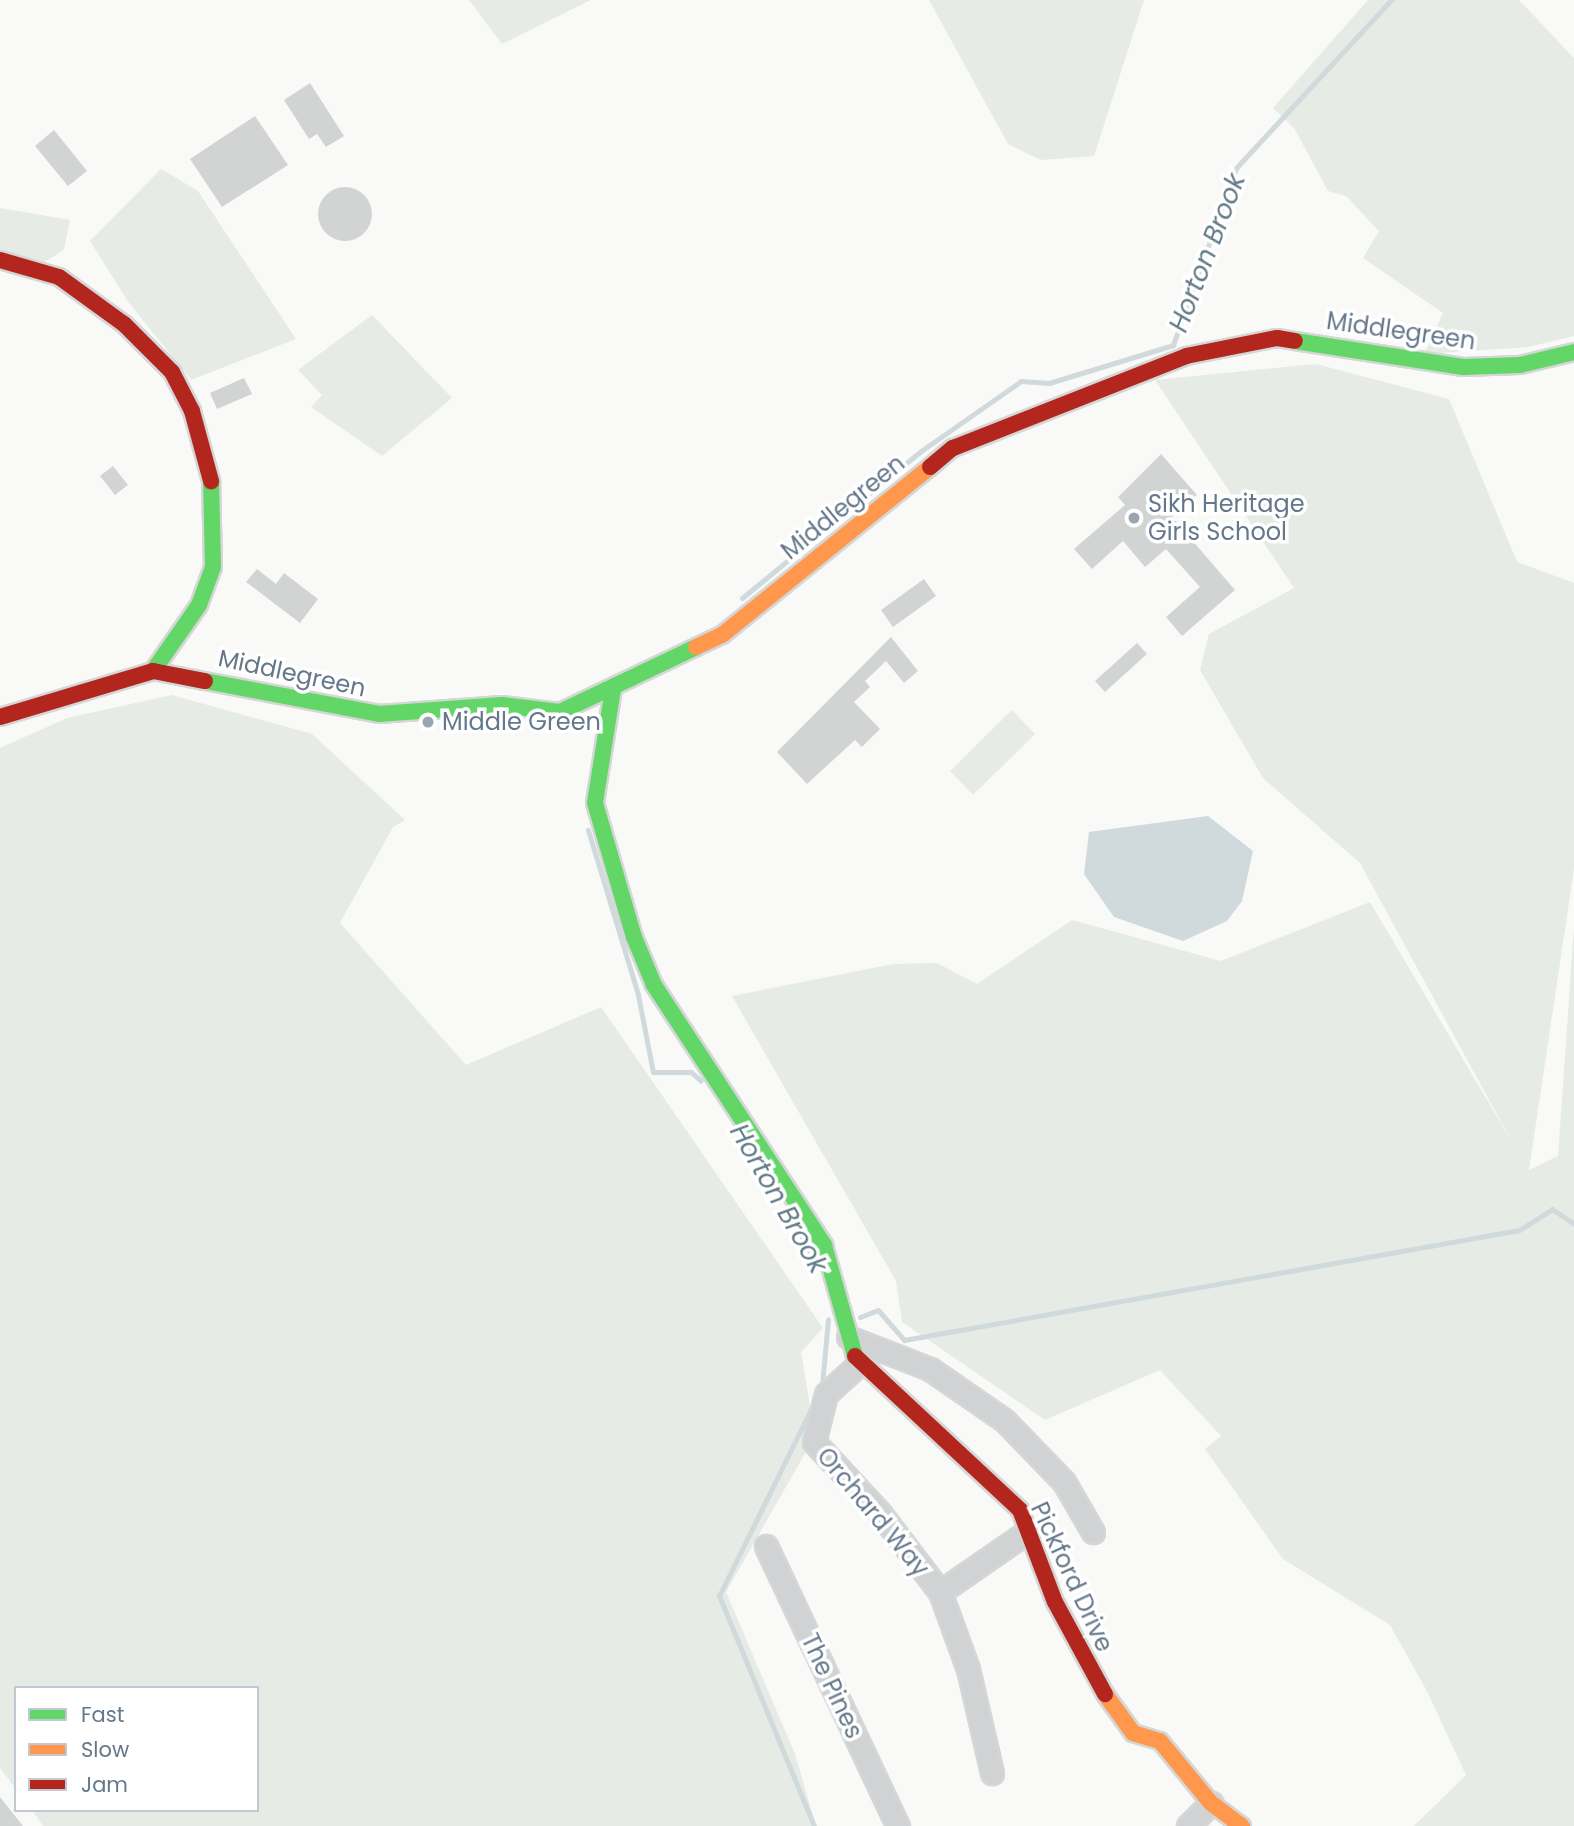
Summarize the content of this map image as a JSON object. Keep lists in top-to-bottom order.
{
  "streets": {
    "street": [
      "Middlegreen",
      "Orchard Way",
      "Pickford Drive",
      "The Pines"
    ]
  },
  "crossings": [
    ["Orchard Way", "Pickford Drive"]
  ],
  "water": ["Horton Brook"],
  "places": ["Sikh Heritage Girls School", "Middle Green"],
  "legend": ["Fast", "Slow", "Jam"]
}
